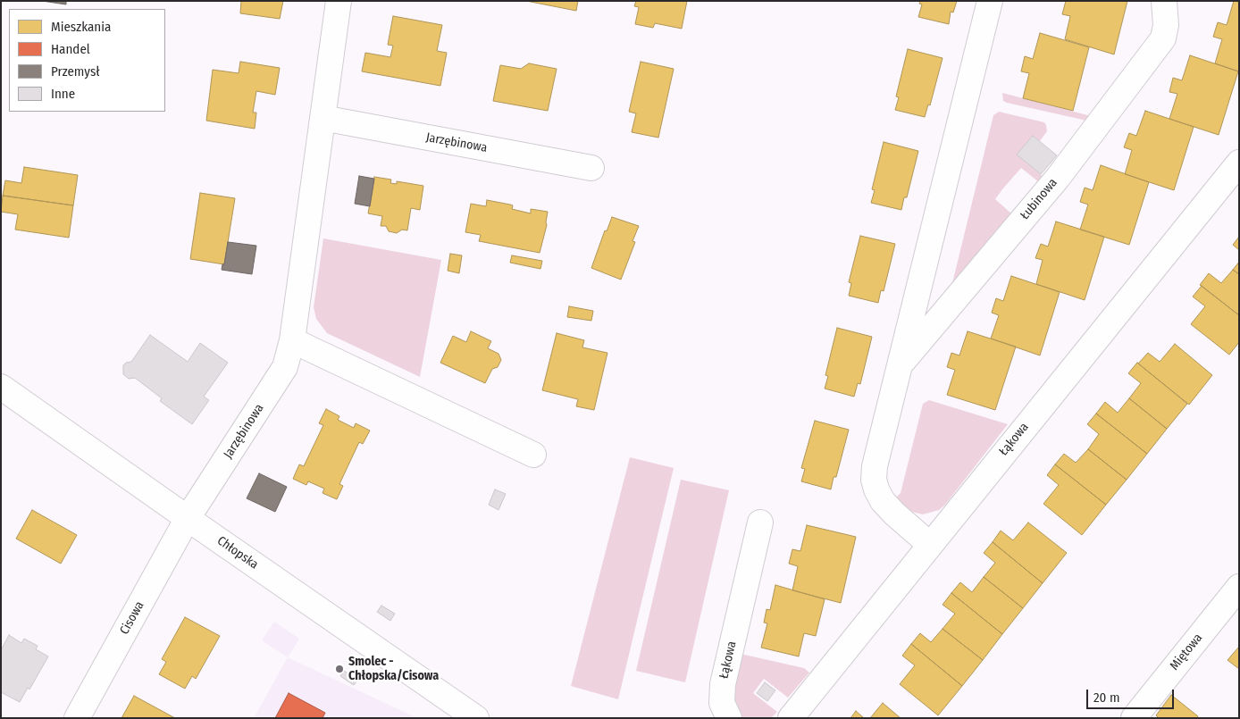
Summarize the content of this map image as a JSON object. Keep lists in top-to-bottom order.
{
  "streets": {
    "street": [
      "Jarzębinowa",
      "Łubinowa",
      "Łąkowa",
      "Chłopska",
      "Cisowa",
      "Miętowa"
    ]
  },
  "crossings": [
    ["Jarzębinowa", "Chłopska"],
    ["Jarzębinowa", "Cisowa"],
    ["Łubinowa", "Łąkowa"],
    ["Chłopska", "Cisowa"]
  ],
  "places": ["Smolec - Chłopska/Cisowa"],
  "legend": [
    "Mieszkania",
    "Handel",
    "Przemysł",
    "Inne"
  ],
  "scale_bar": "20 m"
}
